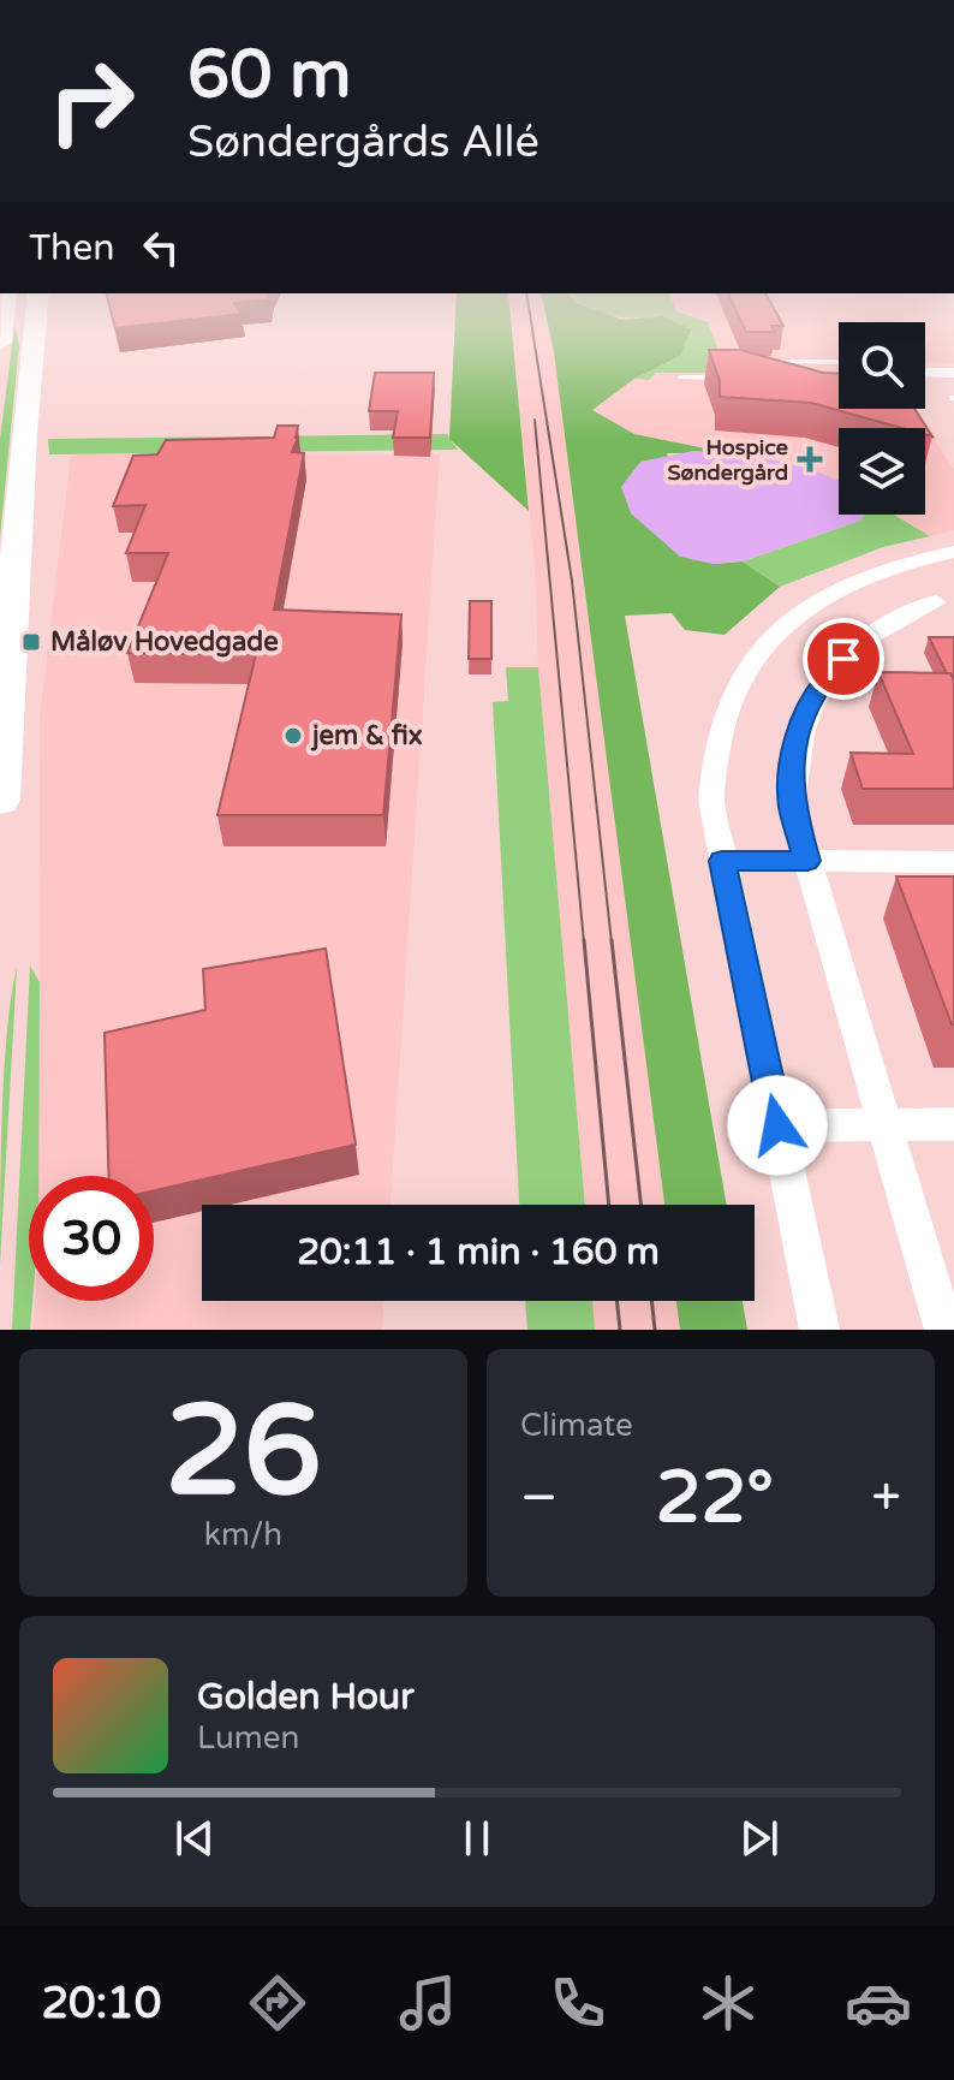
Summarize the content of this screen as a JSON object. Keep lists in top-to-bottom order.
{
  "places": {
    "health": ["Hospice Søndergård"],
    "transit": ["Måløv Hovedgade"],
    "other": ["jem & fix"]
  },
  "page": {
    "turn": ["60 m", "Søndergårds Allé"],
    "then": "Then",
    "limit": "30",
    "trip": "20:11 · 1 min · 160 m",
    "tile": [
      ["26", "km/h"],
      "Climate"
    ],
    "heat": ["−", "22°", "+"],
    "song": ["Golden Hour", "Lumen"],
    "tabs": "20:10"
  }
}
